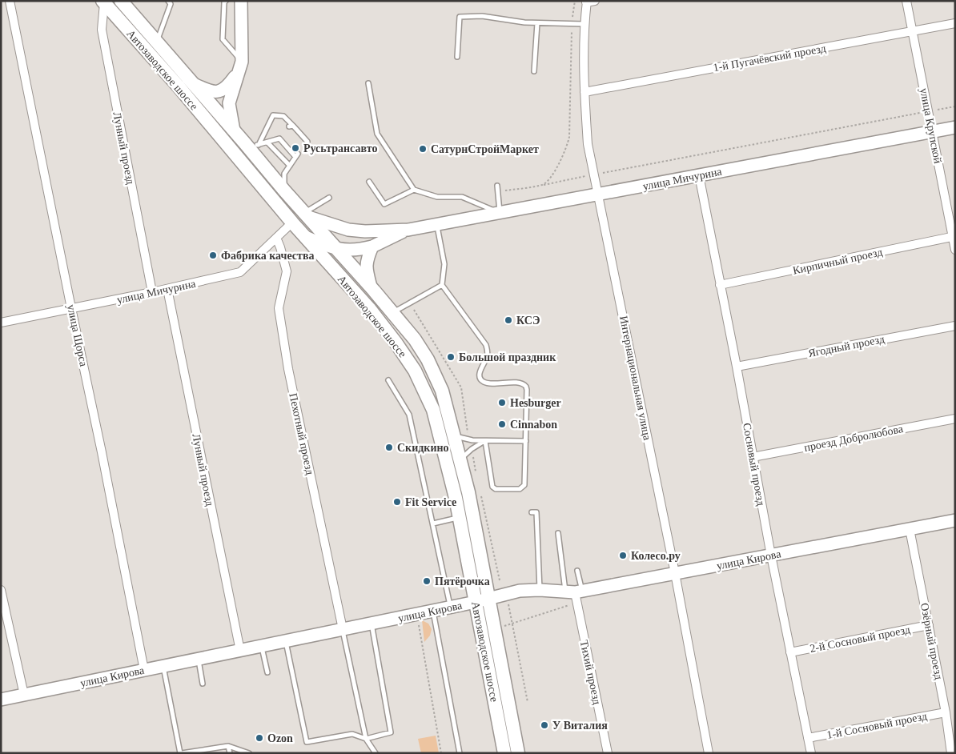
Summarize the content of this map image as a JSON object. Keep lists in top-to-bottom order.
{
  "streets": {
    "main road": ["Автозаводское шоссе", "улица Мичурина", "улица Кирова"],
    "street": [
      "1-й Пугачёвский проезд",
      "улица Крупской",
      "Лунный проезд",
      "Кирпичный проезд",
      "улица Щорса",
      "Ягодный проезд",
      "Интернациональная улица",
      "Пехотный проезд",
      "проезд Добролюбова",
      "Сосновый проезд",
      "2-й Сосновый проезд",
      "Озёрный проезд",
      "Тихий проезд",
      "1-й Сосновый проезд"
    ]
  },
  "crossings": [
    ["1-й Пугачёвский проезд", "улица Крупской"],
    ["1-й Пугачёвский проезд", "Интернациональная улица"],
    ["Автозаводское шоссе", "Лунный проезд"],
    ["Автозаводское шоссе", "улица Мичурина"],
    ["Автозаводское шоссе", "улица Кирова"],
    ["улица Крупской", "улица Мичурина"],
    ["улица Крупской", "Кирпичный проезд"],
    ["Лунный проезд", "улица Мичурина"],
    ["Лунный проезд", "улица Кирова"],
    ["улица Мичурина", "улица Щорса"],
    ["улица Мичурина", "Интернациональная улица"],
    ["улица Мичурина", "Пехотный проезд"],
    ["улица Мичурина", "Сосновый проезд"],
    ["Кирпичный проезд", "Сосновый проезд"],
    ["улица Щорса", "улица Кирова"],
    ["Ягодный проезд", "Сосновый проезд"],
    ["Интернациональная улица", "улица Кирова"],
    ["Пехотный проезд", "улица Кирова"],
    ["проезд Добролюбова", "Сосновый проезд"],
    ["Сосновый проезд", "улица Кирова"],
    ["Сосновый проезд", "2-й Сосновый проезд"],
    ["Сосновый проезд", "1-й Сосновый проезд"],
    ["улица Кирова", "Озёрный проезд"],
    ["улица Кирова", "Тихий проезд"],
    ["2-й Сосновый проезд", "Озёрный проезд"],
    ["Озёрный проезд", "1-й Сосновый проезд"]
  ],
  "places": [
    "Русьтрансавто",
    "СатурнСтройМаркет",
    "Фабрика качества",
    "КСЭ",
    "Большой праздник",
    "Hesburger",
    "Cinnabon",
    "Скидкино",
    "Fit Service",
    "Колесо.ру",
    "Пятёрочка",
    "У Виталия",
    "Ozon"
  ]
}
